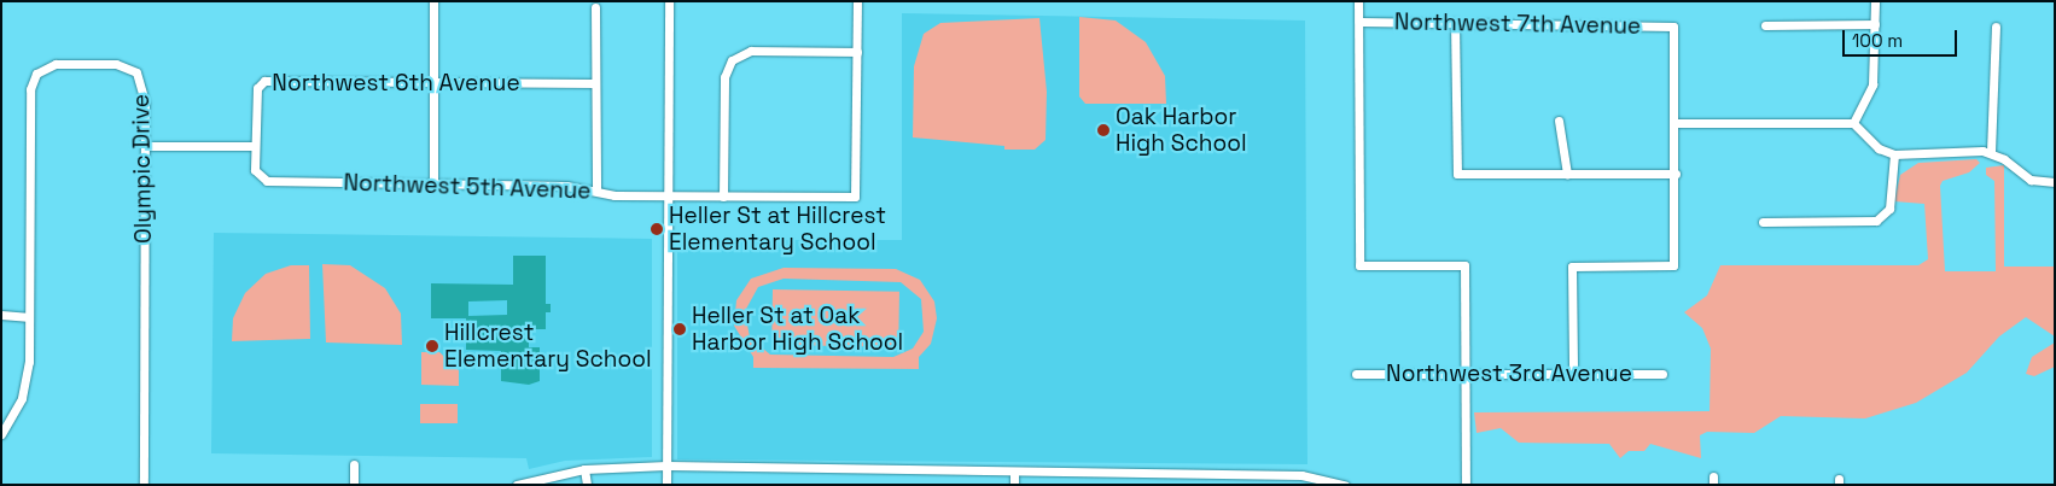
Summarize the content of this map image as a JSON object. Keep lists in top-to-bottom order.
{
  "streets": {
    "street": [
      "Northwest 7th Avenue",
      "Northwest 6th Avenue",
      "Olympic Drive",
      "Northwest 5th Avenue",
      "Northwest 3rd Avenue"
    ]
  },
  "crossings": [
    ["Northwest 6th Avenue", "Northwest 5th Avenue"]
  ],
  "places": [
    "Oak Harbor High School",
    "Heller St at Hillcrest Elementary School",
    "Heller St at Oak Harbor High School",
    "Hillcrest Elementary School"
  ],
  "scale_bar": "100 m"
}
